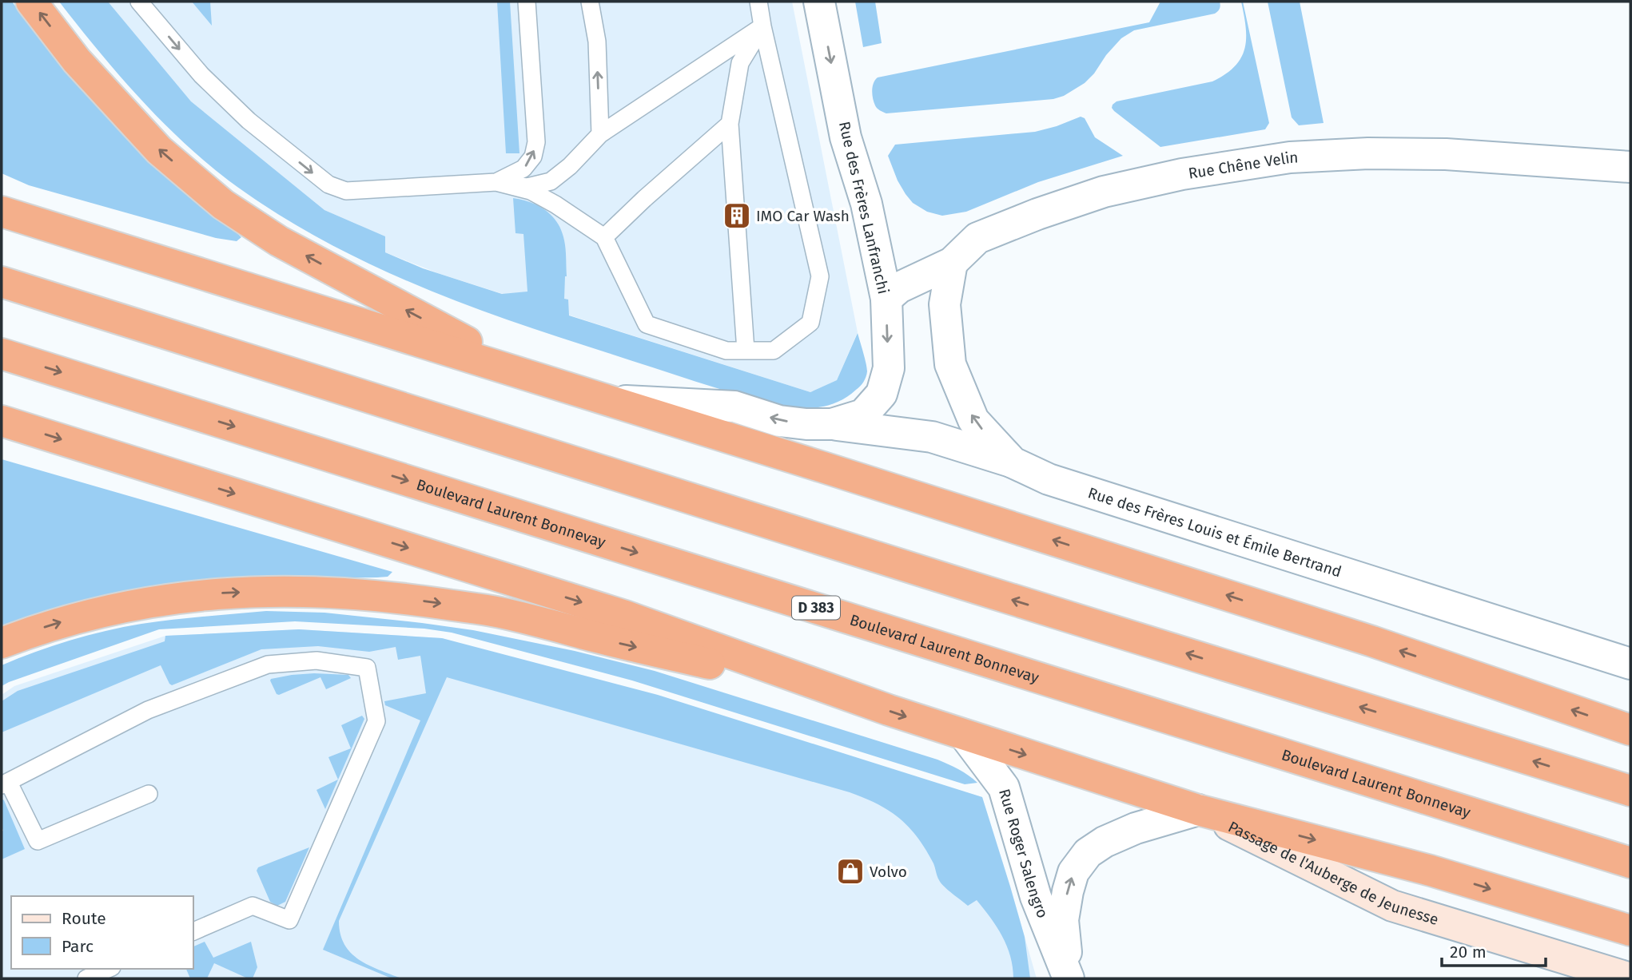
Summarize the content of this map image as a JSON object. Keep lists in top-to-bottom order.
{
  "streets": {
    "highway": ["Boulevard Laurent Bonnevay", "D 383"],
    "street": [
      "Rue Chêne Velin",
      "Rue des Frères Lanfranchi",
      "Rue des Frères Louis et Émile Bertrand",
      "Rue Roger Salengro",
      "Passage de l'Auberge de Jeunesse"
    ]
  },
  "crossings": [
    ["Rue Chêne Velin", "Rue des Frères Lanfranchi"],
    ["Rue Chêne Velin", "Rue des Frères Louis et Émile Bertrand"],
    ["Rue Roger Salengro", "Passage de l'Auberge de Jeunesse"]
  ],
  "one_way": ["Rue Roger Salengro"],
  "places": {
    "building": ["IMO Car Wash"],
    "shop": ["Volvo"]
  },
  "legend": ["Route", "Parc"],
  "scale_bar": "20 m"
}
